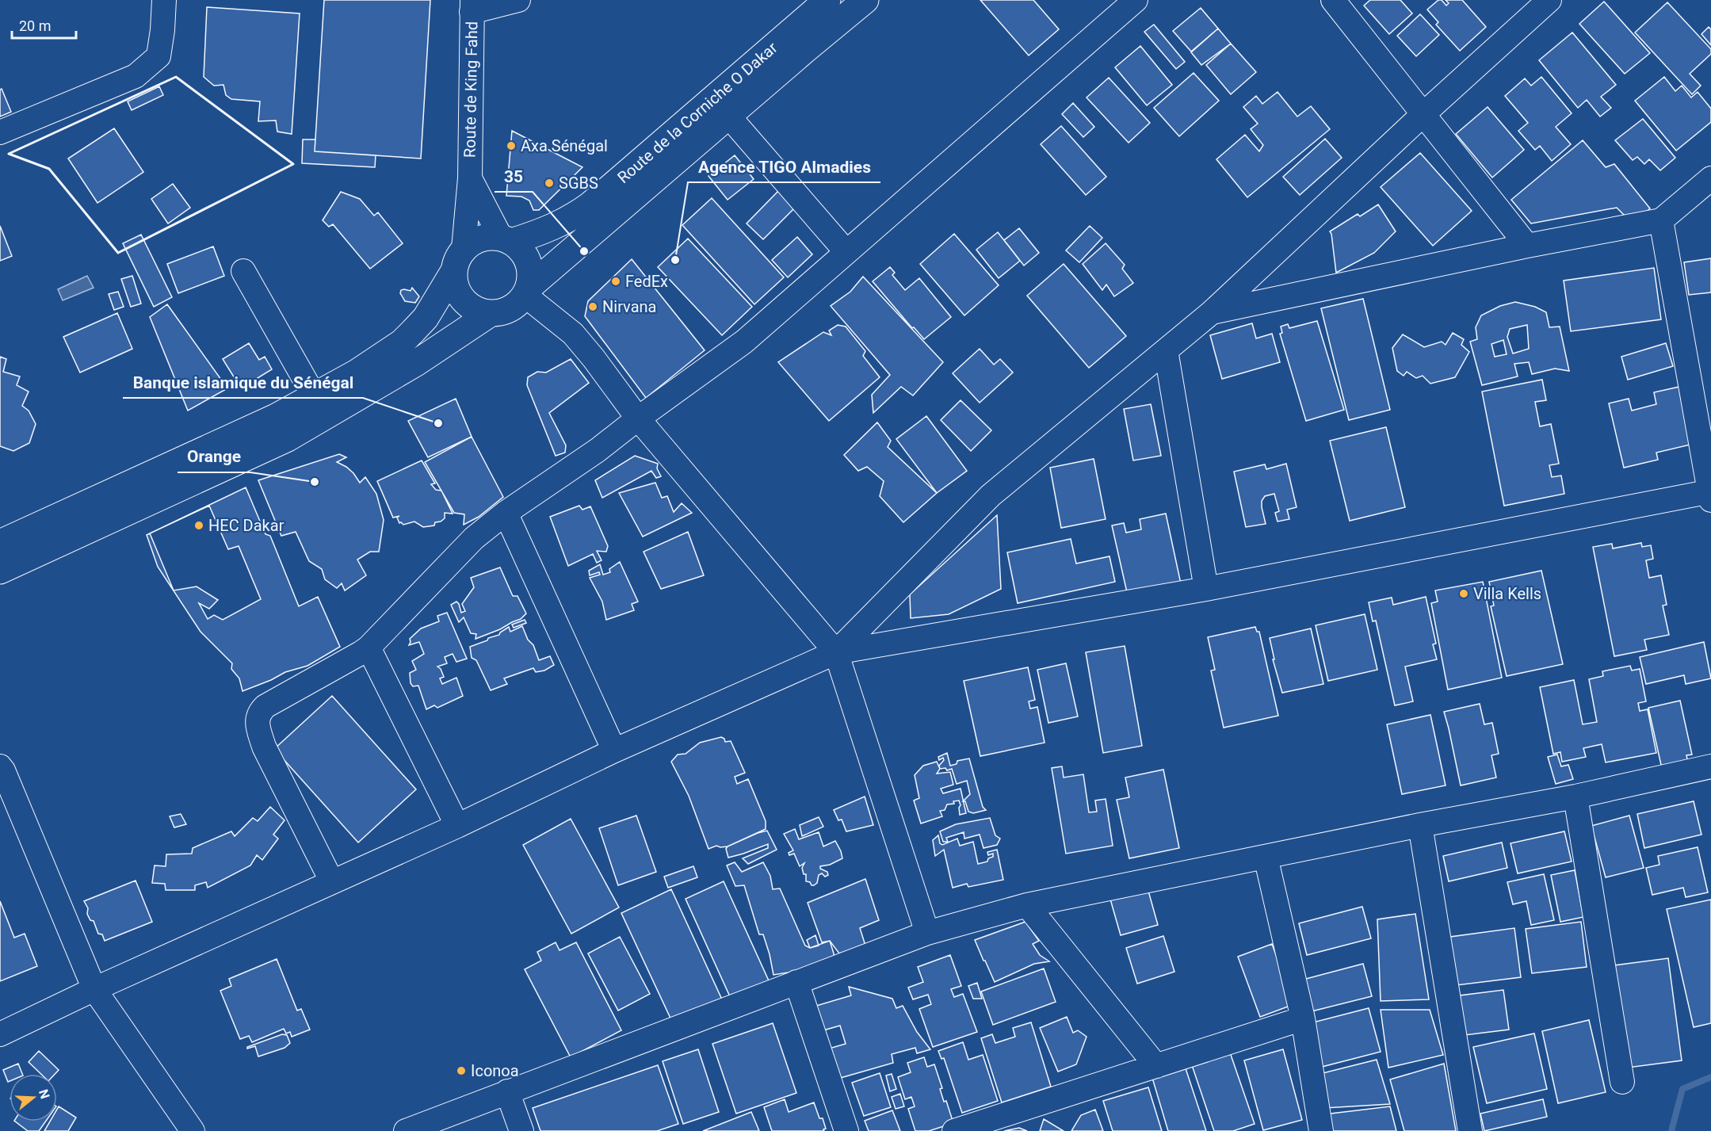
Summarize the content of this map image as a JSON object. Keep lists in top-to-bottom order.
{
  "streets": {
    "highway": ["Route de la Corniche O Dakar"],
    "street": ["Route de King Fahd"]
  },
  "crossings": [
    ["Route de King Fahd", "Route de la Corniche O Dakar"]
  ],
  "places": [
    "Axa Sénégal",
    "SGBS",
    "35",
    "Agence TIGO Almadies",
    "FedEx",
    "Nirvana",
    "Banque islamique du Sénégal",
    "Orange",
    "HEC Dakar",
    "Villa Kells",
    "Iconoa"
  ],
  "scale_bar": "20 m",
  "north": "right"
}
